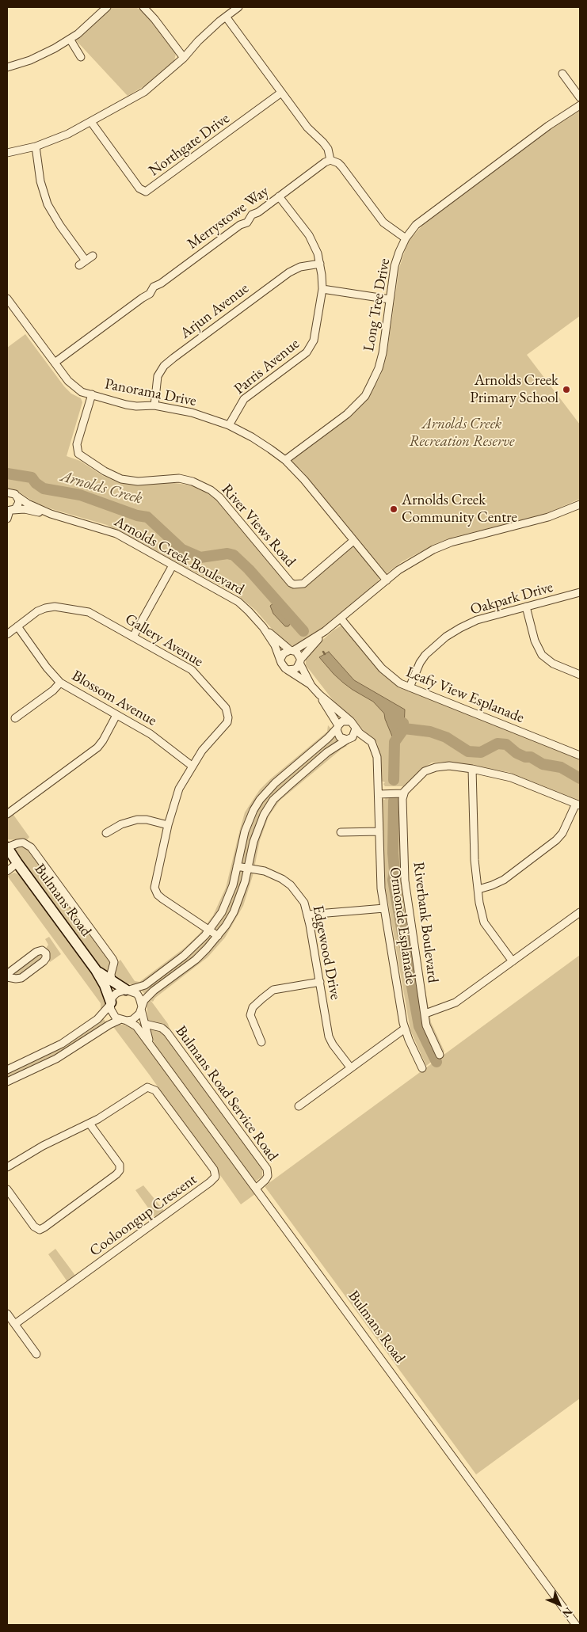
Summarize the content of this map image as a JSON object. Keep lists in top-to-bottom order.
{
  "streets": {
    "street": [
      "Northgate Drive",
      "Merrystowe Way",
      "Long Tree Drive",
      "Arjun Avenue",
      "Parris Avenue",
      "Panorama Drive",
      "River Views Road",
      "Arnolds Creek Boulevard",
      "Oakpark Drive",
      "Gallery Avenue",
      "Leafy View Esplanade",
      "Blossom Avenue",
      "Bulmans Road",
      "Riverbank Boulevard",
      "Ormonde Esplanade",
      "Edgewood Drive",
      "Bulmans Road Service Road",
      "Cooloongup Crescent"
    ]
  },
  "crossings": [
    ["Merrystowe Way", "Parris Avenue"],
    ["Merrystowe Way", "Panorama Drive"],
    ["Long Tree Drive", "Panorama Drive"],
    ["Arjun Avenue", "Parris Avenue"],
    ["Arjun Avenue", "Panorama Drive"],
    ["Parris Avenue", "Panorama Drive"],
    ["Panorama Drive", "River Views Road"],
    ["Oakpark Drive", "Leafy View Esplanade"],
    ["Gallery Avenue", "Blossom Avenue"],
    ["Bulmans Road", "Bulmans Road Service Road"]
  ],
  "water": ["Arnolds Creek"],
  "parks": ["Arnolds Creek Recreation Reserve"],
  "places": ["Arnolds Creek Primary School", "Arnolds Creek Community Centre"],
  "north": "bottom right"
}
